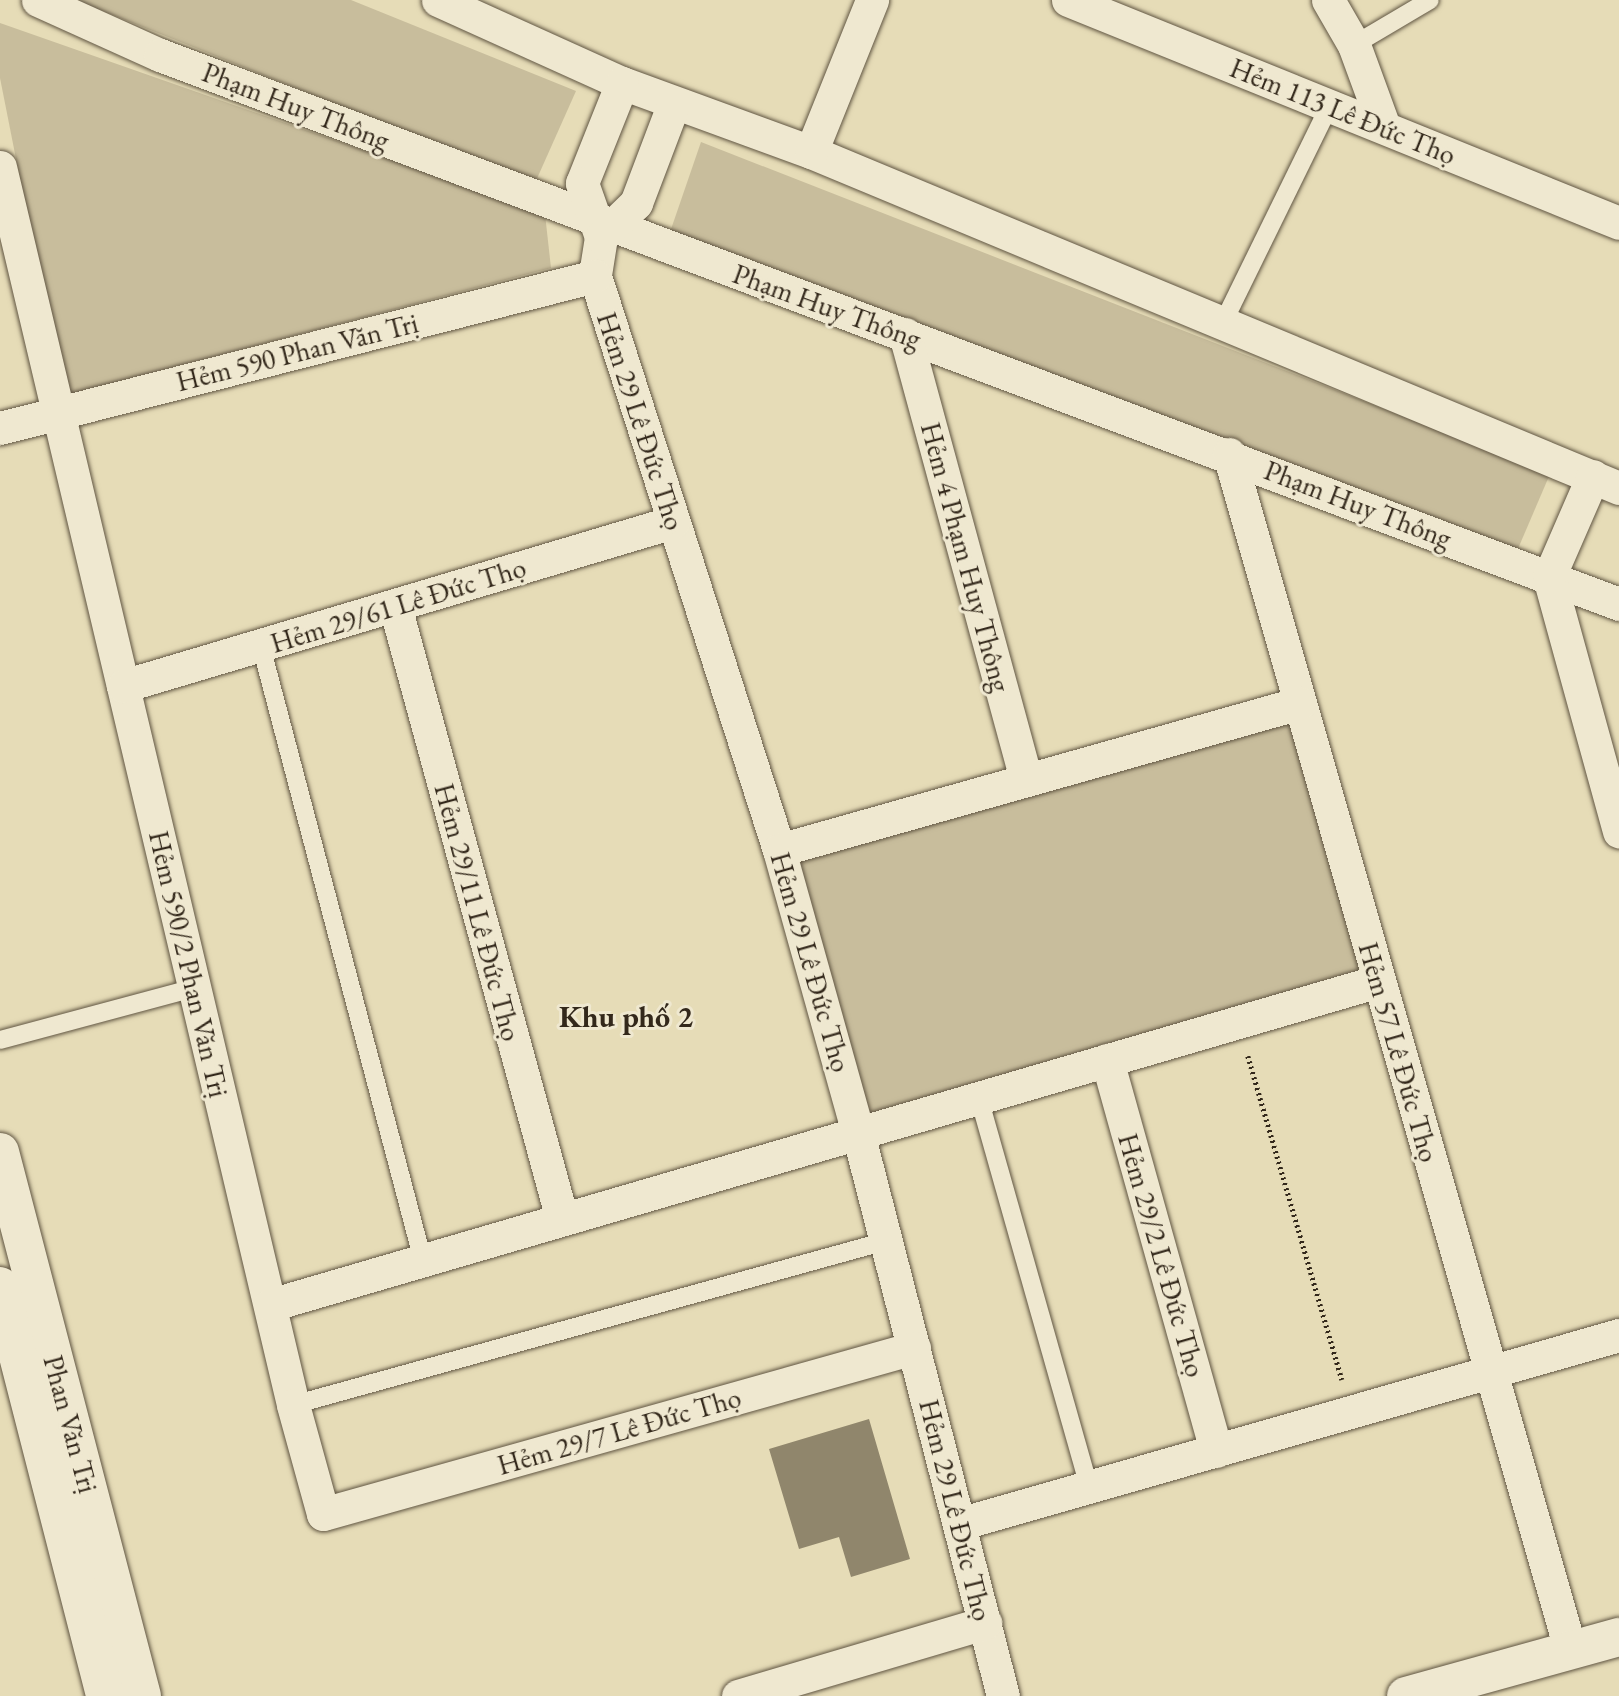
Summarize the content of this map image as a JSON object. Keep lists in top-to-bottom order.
{
  "streets": {
    "main road": ["Phan Văn Trị"],
    "street": [
      "Phạm Huy Thông",
      "Hẻm 113 Lê Đức Thọ",
      "Hẻm 590 Phan Văn Trị",
      "Hẻm 29 Lê Đức Thọ",
      "Hẻm 4 Phạm Huy Thông",
      "Hẻm 29/61 Lê Đức Thọ",
      "Hẻm 29/11 Lê Đức Thọ",
      "Hẻm 590/2 Phan Văn Trị",
      "Hẻm 57 Lê Đức Thọ",
      "Hẻm 29/2 Lê Đức Thọ",
      "Hẻm 29/7 Lê Đức Thọ"
    ]
  },
  "crossings": [
    ["Phạm Huy Thông", "Hẻm 29 Lê Đức Thọ"],
    ["Phạm Huy Thông", "Hẻm 4 Phạm Huy Thông"],
    ["Phạm Huy Thông", "Hẻm 57 Lê Đức Thọ"],
    ["Hẻm 590 Phan Văn Trị", "Hẻm 29 Lê Đức Thọ"],
    ["Hẻm 590 Phan Văn Trị", "Hẻm 590/2 Phan Văn Trị"],
    ["Hẻm 29 Lê Đức Thọ", "Hẻm 29/61 Lê Đức Thọ"],
    ["Hẻm 29 Lê Đức Thọ", "Hẻm 29/7 Lê Đức Thọ"],
    ["Hẻm 29/61 Lê Đức Thọ", "Hẻm 29/11 Lê Đức Thọ"],
    ["Hẻm 29/61 Lê Đức Thọ", "Hẻm 590/2 Phan Văn Trị"],
    ["Hẻm 590/2 Phan Văn Trị", "Hẻm 29/7 Lê Đức Thọ"]
  ],
  "districts": ["Khu phố 2"]
}
